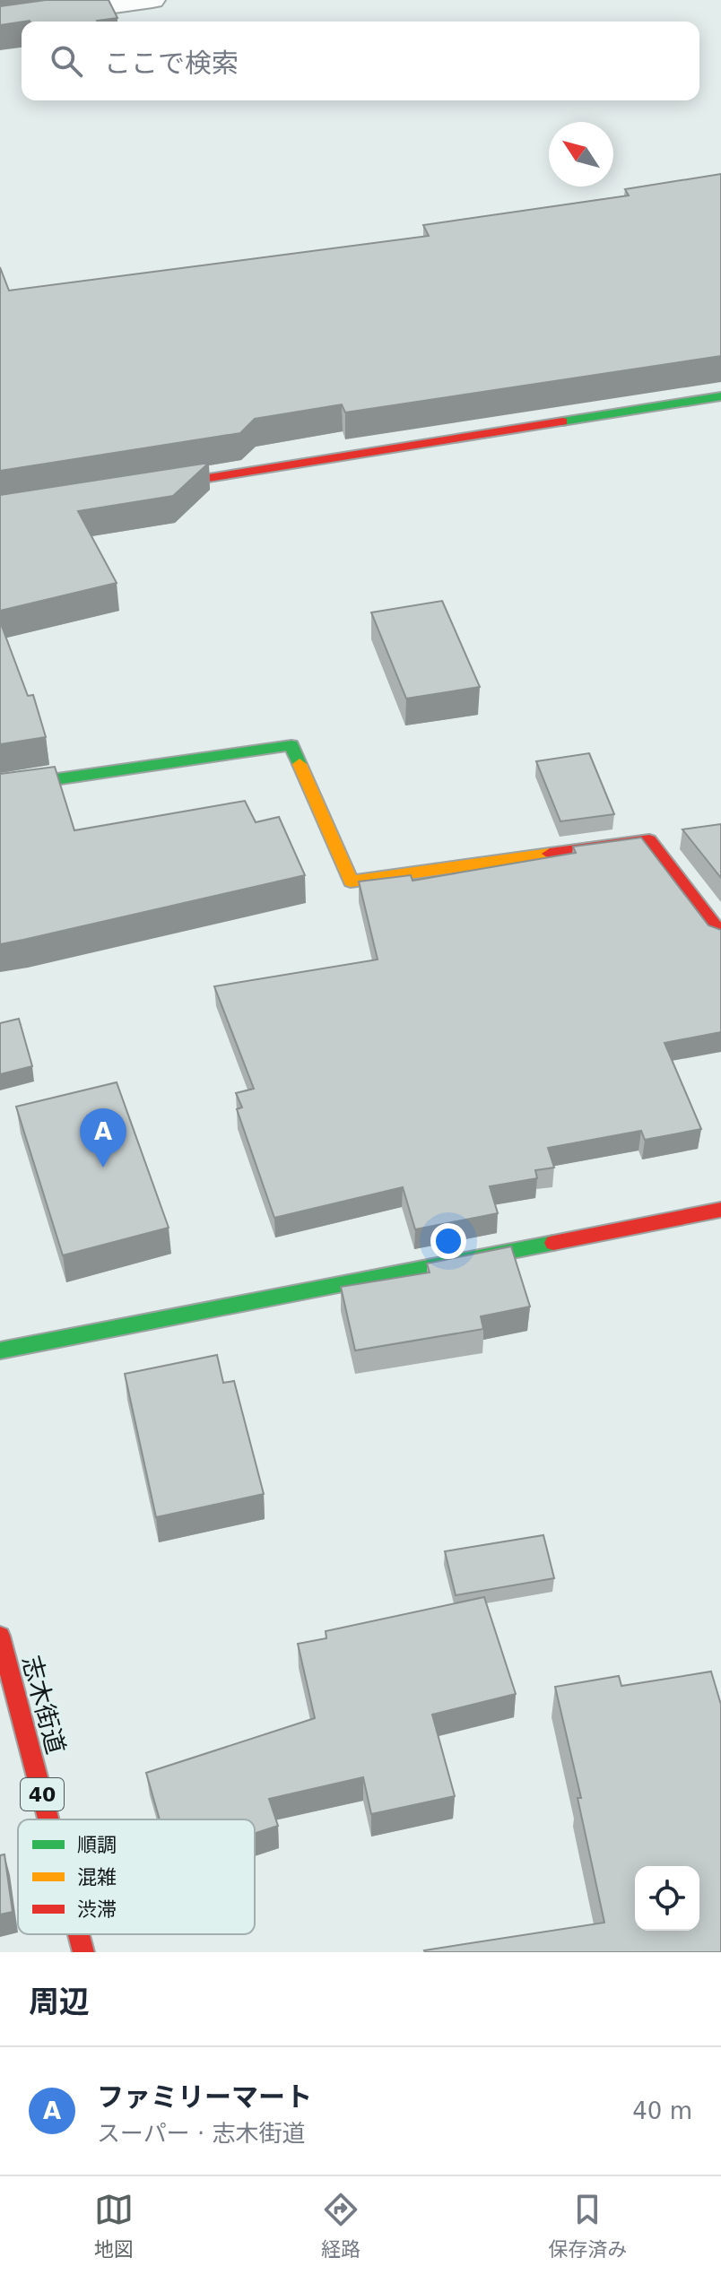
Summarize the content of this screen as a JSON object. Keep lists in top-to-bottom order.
{
  "streets": {
    "street": ["志木街道", "40"]
  },
  "legend": ["順調", "混雑", "渋滞"],
  "north": "top left",
  "page": {
    "search": "ここで検索",
    "pins": "A",
    "heading": "周辺",
    "list": [
      {
        "mark": "A",
        "name": "ファミリーマート",
        "note": "スーパー · 志木街道",
        "value": "40 m"
      }
    ],
    "nav": ["地図", "経路", "保存済み"]
  }
}
